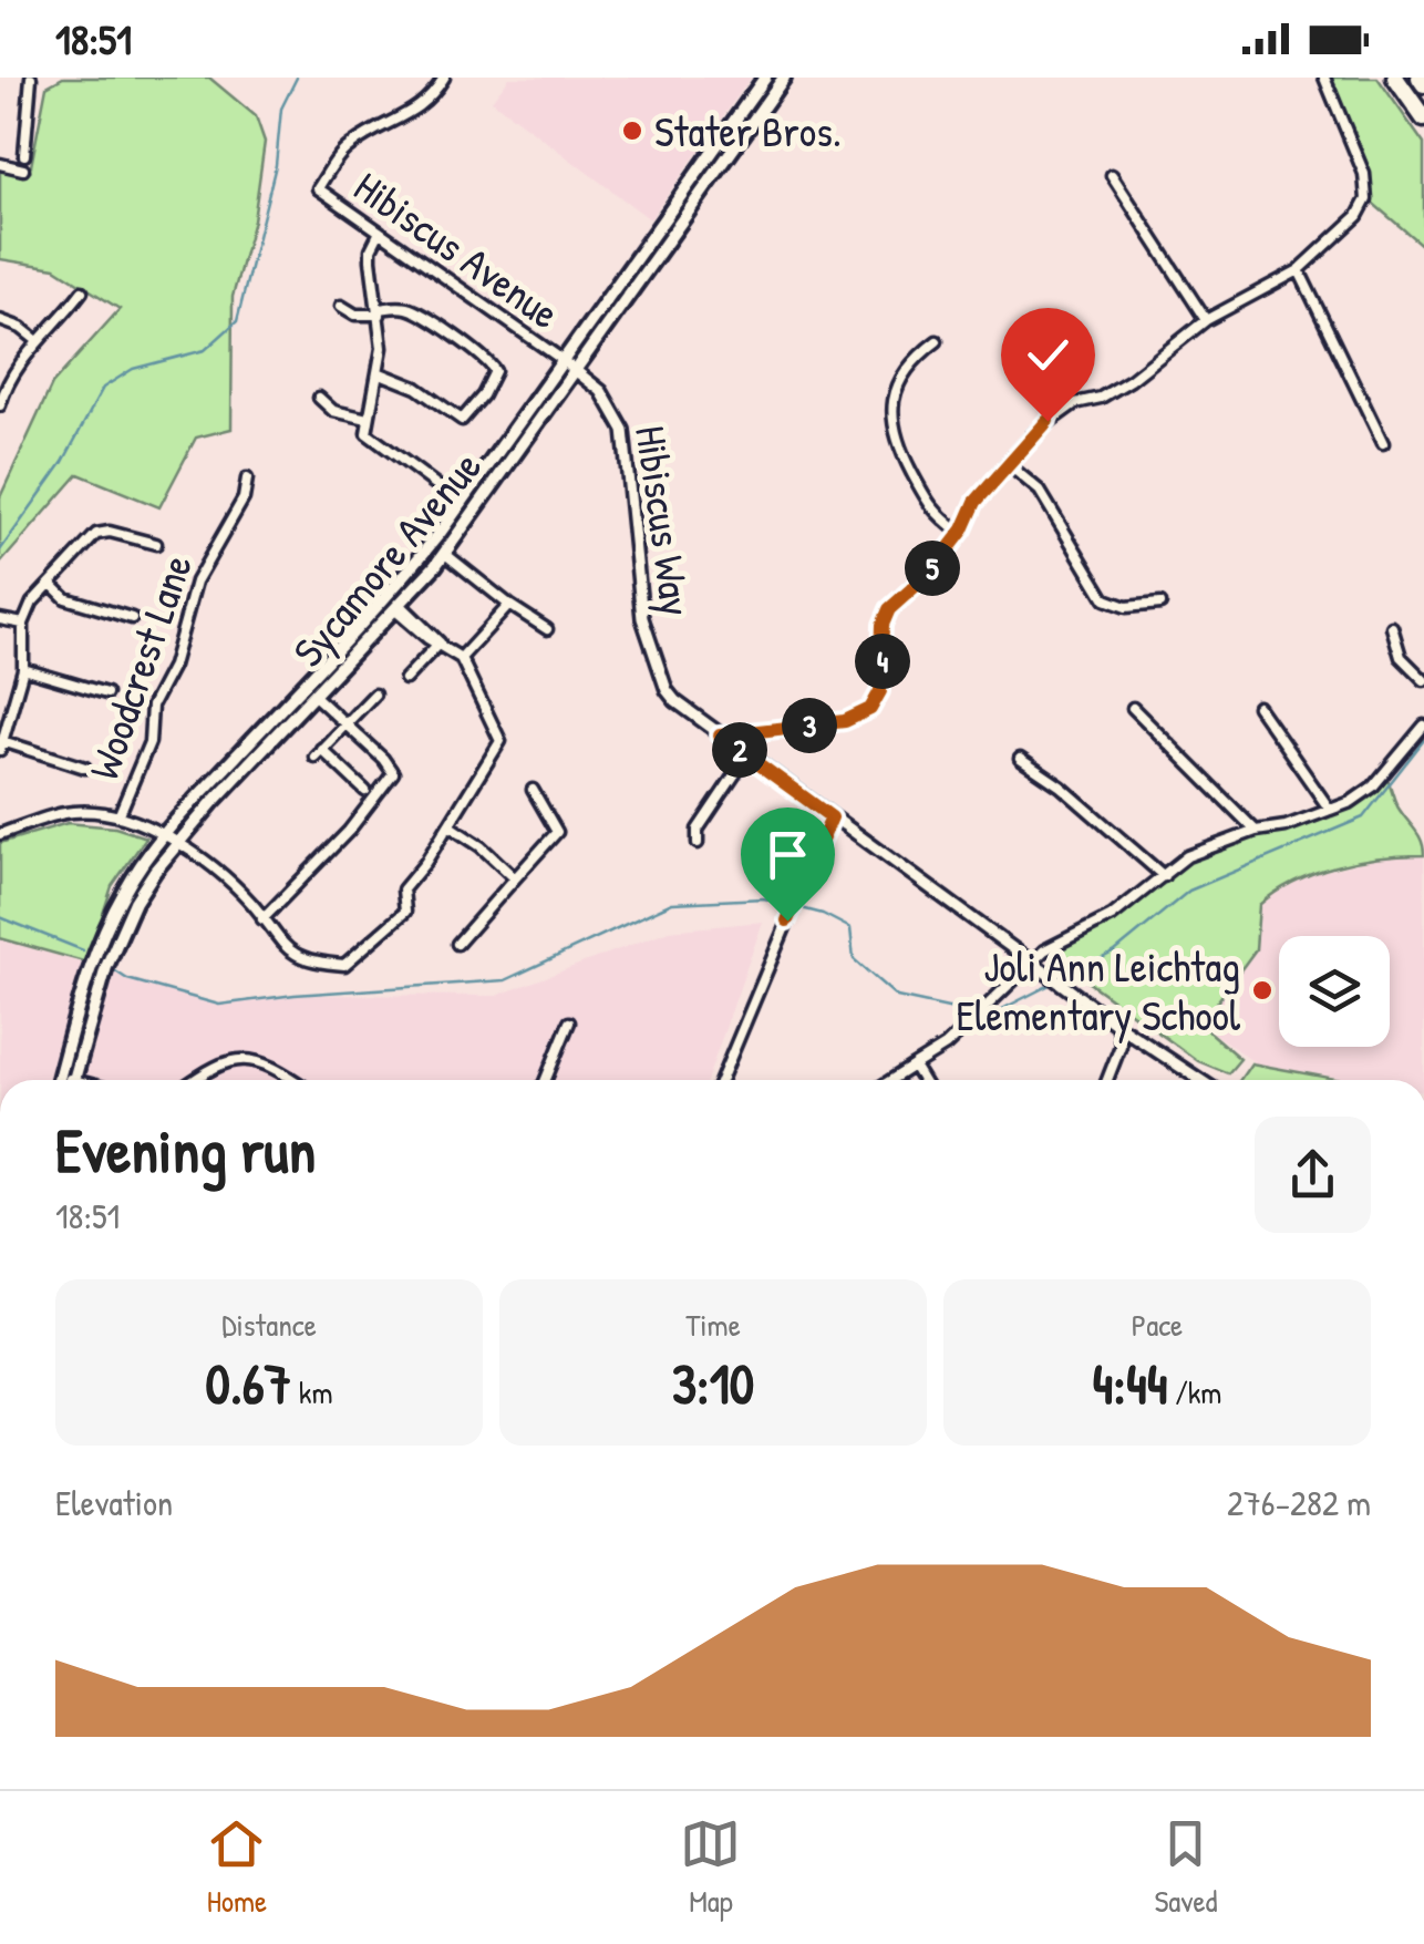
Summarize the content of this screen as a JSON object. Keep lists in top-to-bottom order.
{
  "streets": {
    "main road": ["Sycamore Avenue"],
    "street": ["Hibiscus Avenue", "Hibiscus Way", "Woodcrest Lane"]
  },
  "crossings": [
    ["Hibiscus Avenue", "Hibiscus Way"],
    ["Hibiscus Avenue", "Sycamore Avenue"],
    ["Hibiscus Way", "Sycamore Avenue"]
  ],
  "places": ["Stater Bros.", "Joli Ann Leichtag Elementary School"],
  "page": {
    "status": "18:51",
    "pins": [
      "5",
      "4",
      "3",
      "2"
    ],
    "heading": ["Evening run", "18:51"],
    "stats": [
      ["Distance", "0.67 km"],
      ["Time", "3:10"],
      ["Pace", "4:44 /km"]
    ],
    "chart": ["Elevation", "276–282 m"],
    "tabs": ["Home", "Map", "Saved"]
  }
}
